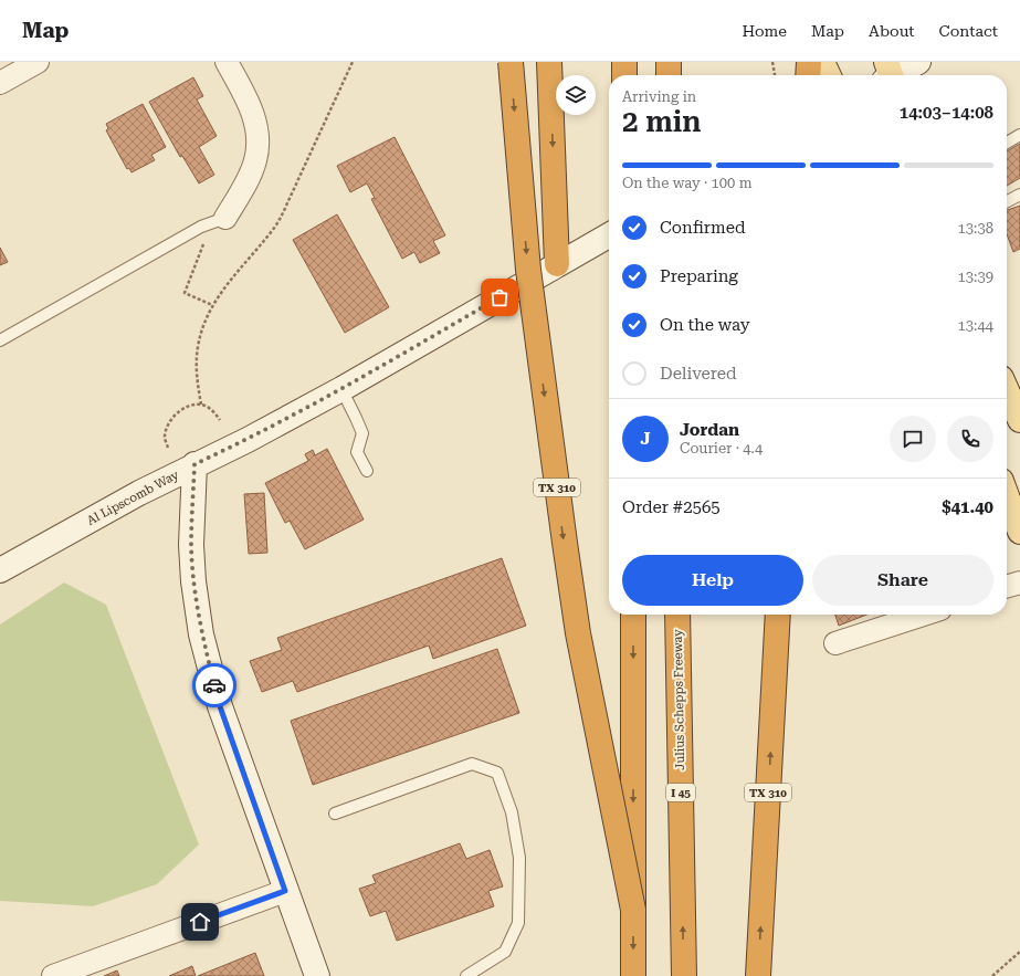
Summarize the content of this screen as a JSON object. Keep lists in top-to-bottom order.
{
  "streets": {
    "highway": ["TX 310", "Julius Schepps Freeway", "I 45"],
    "main road": ["Al Lipscomb Way"]
  },
  "page": {
    "header": "Map",
    "nav": [
      "Home",
      "Map",
      "About",
      "Contact"
    ],
    "heading": ["2 min", "Arriving in", "14:03–14:08"],
    "panel": [
      "Jordan",
      "Courier · 4.4",
      "Order #2565",
      "$41.40"
    ],
    "bar": "On the way · 100 m",
    "list": [
      ["Confirmed", "13:38"],
      ["Preparing", "13:39"],
      ["On the way", "13:44"],
      "Delivered"
    ],
    "round": "J",
    "buttons": ["Help", "Share"]
  }
}
